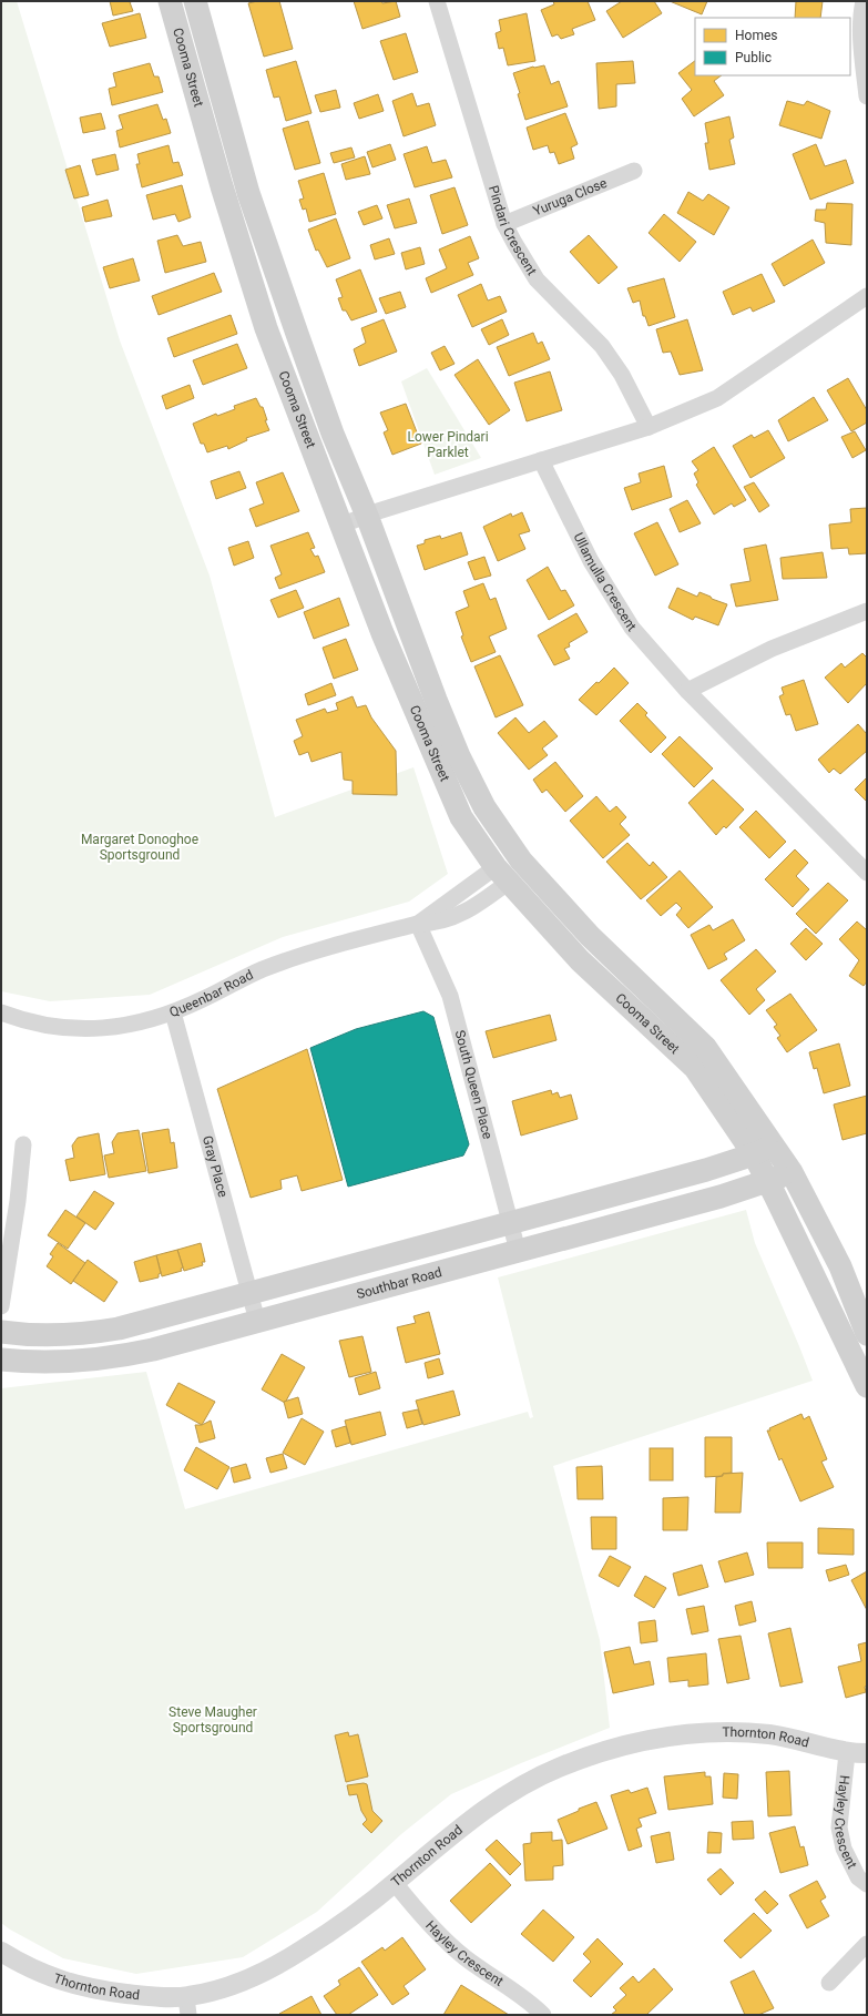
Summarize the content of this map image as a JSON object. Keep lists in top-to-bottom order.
{
  "streets": {
    "main road": ["Cooma Street", "Southbar Road"],
    "street": [
      "Yuruga Close",
      "Pindari Crescent",
      "Ullamulla Crescent",
      "Queenbar Road",
      "South Queen Place",
      "Gray Place",
      "Thornton Road",
      "Hayley Crescent"
    ]
  },
  "crossings": [
    ["Cooma Street", "Queenbar Road"],
    ["Cooma Street", "Southbar Road"],
    ["Yuruga Close", "Pindari Crescent"],
    ["Queenbar Road", "South Queen Place"],
    ["Queenbar Road", "Gray Place"],
    ["South Queen Place", "Southbar Road"],
    ["Gray Place", "Southbar Road"],
    ["Thornton Road", "Hayley Crescent"]
  ],
  "parks": ["Lower Pindari Parklet", "Margaret Donoghoe Sportsground", "Steve Maugher Sportsground"],
  "legend": ["Homes", "Public"]
}
